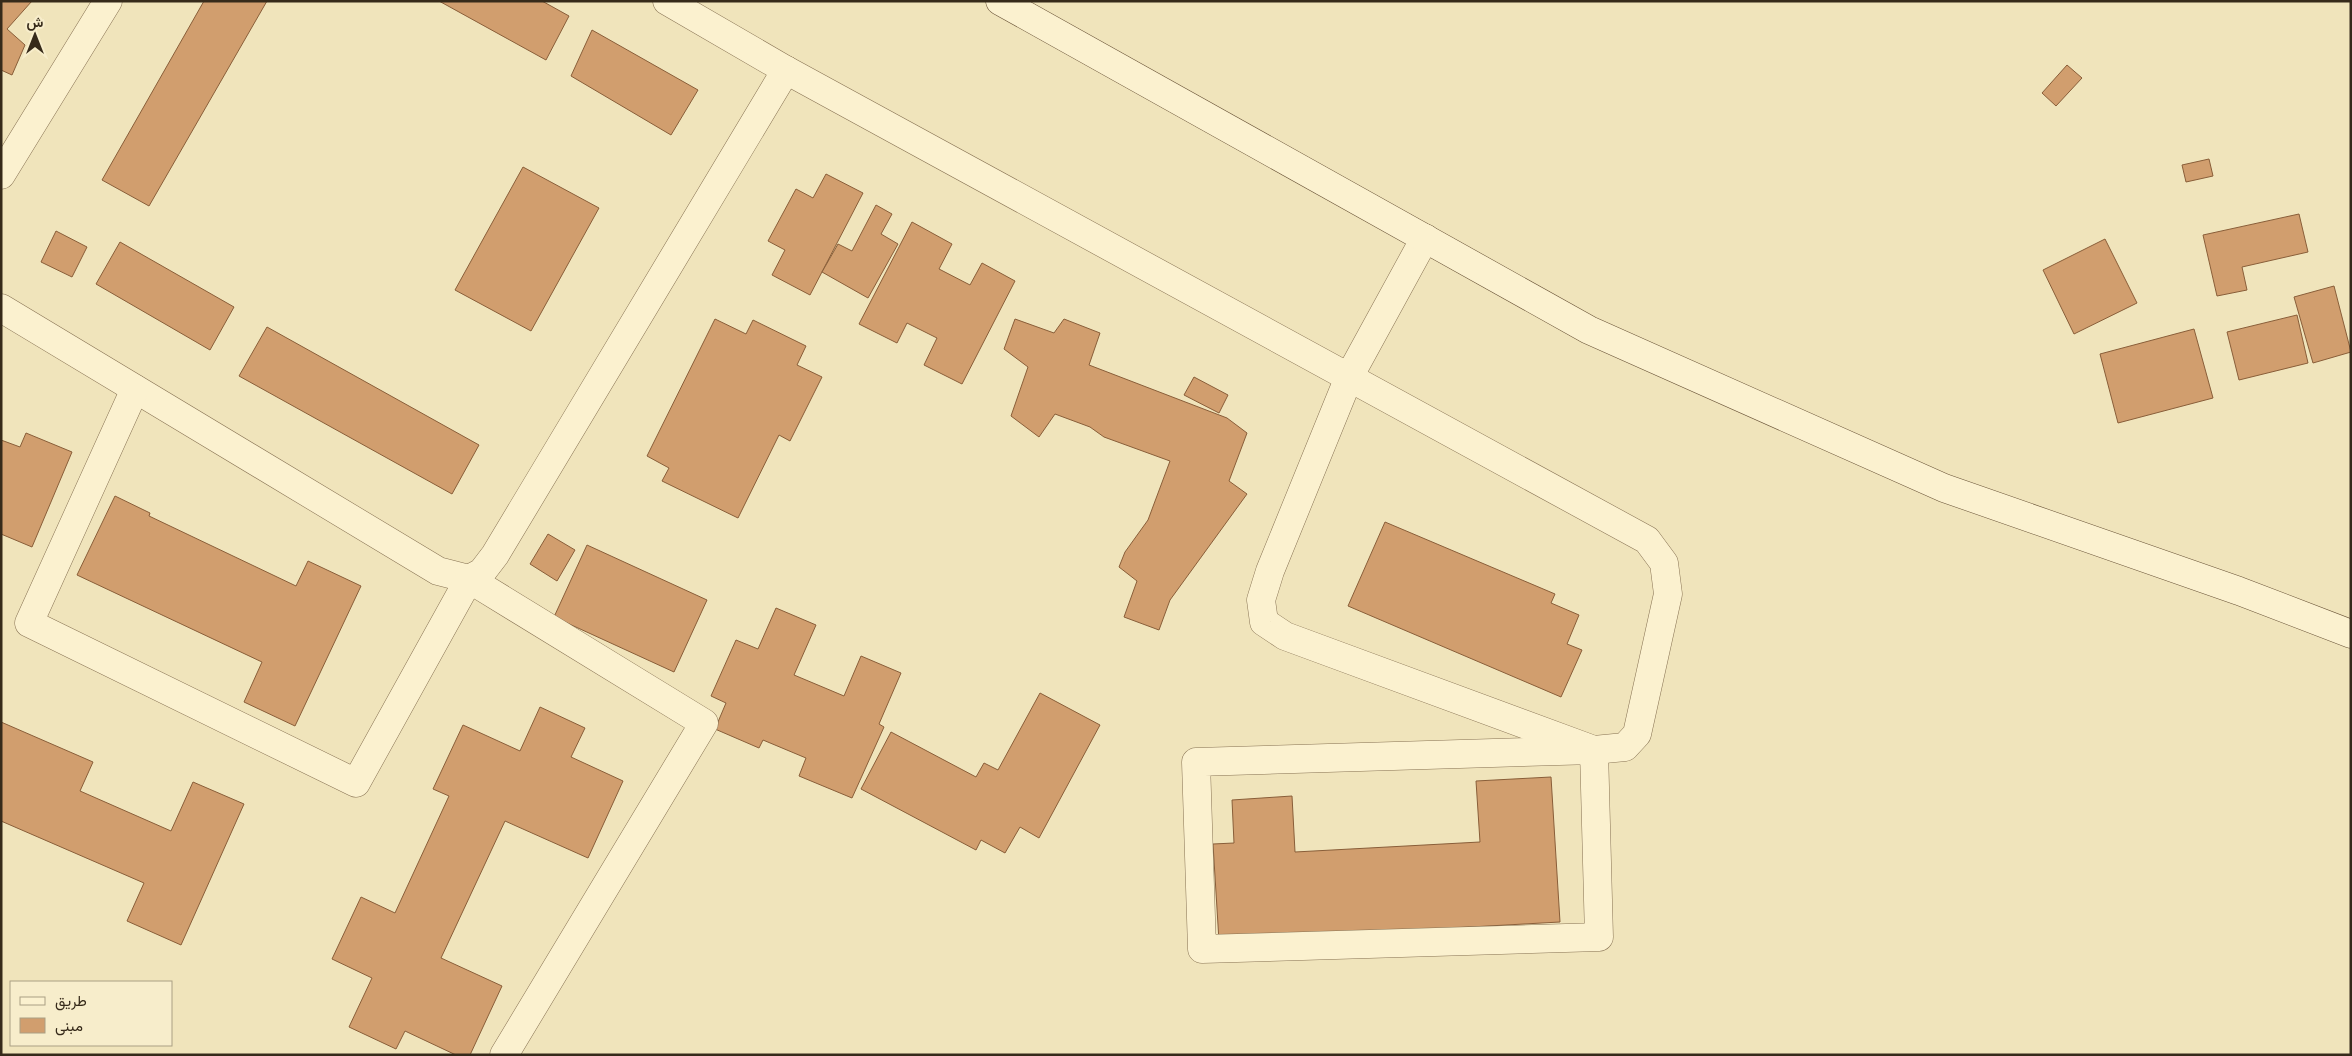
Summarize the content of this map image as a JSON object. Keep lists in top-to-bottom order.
{
  "legend": ["طريق", "مبنى"],
  "north": "top"
}
